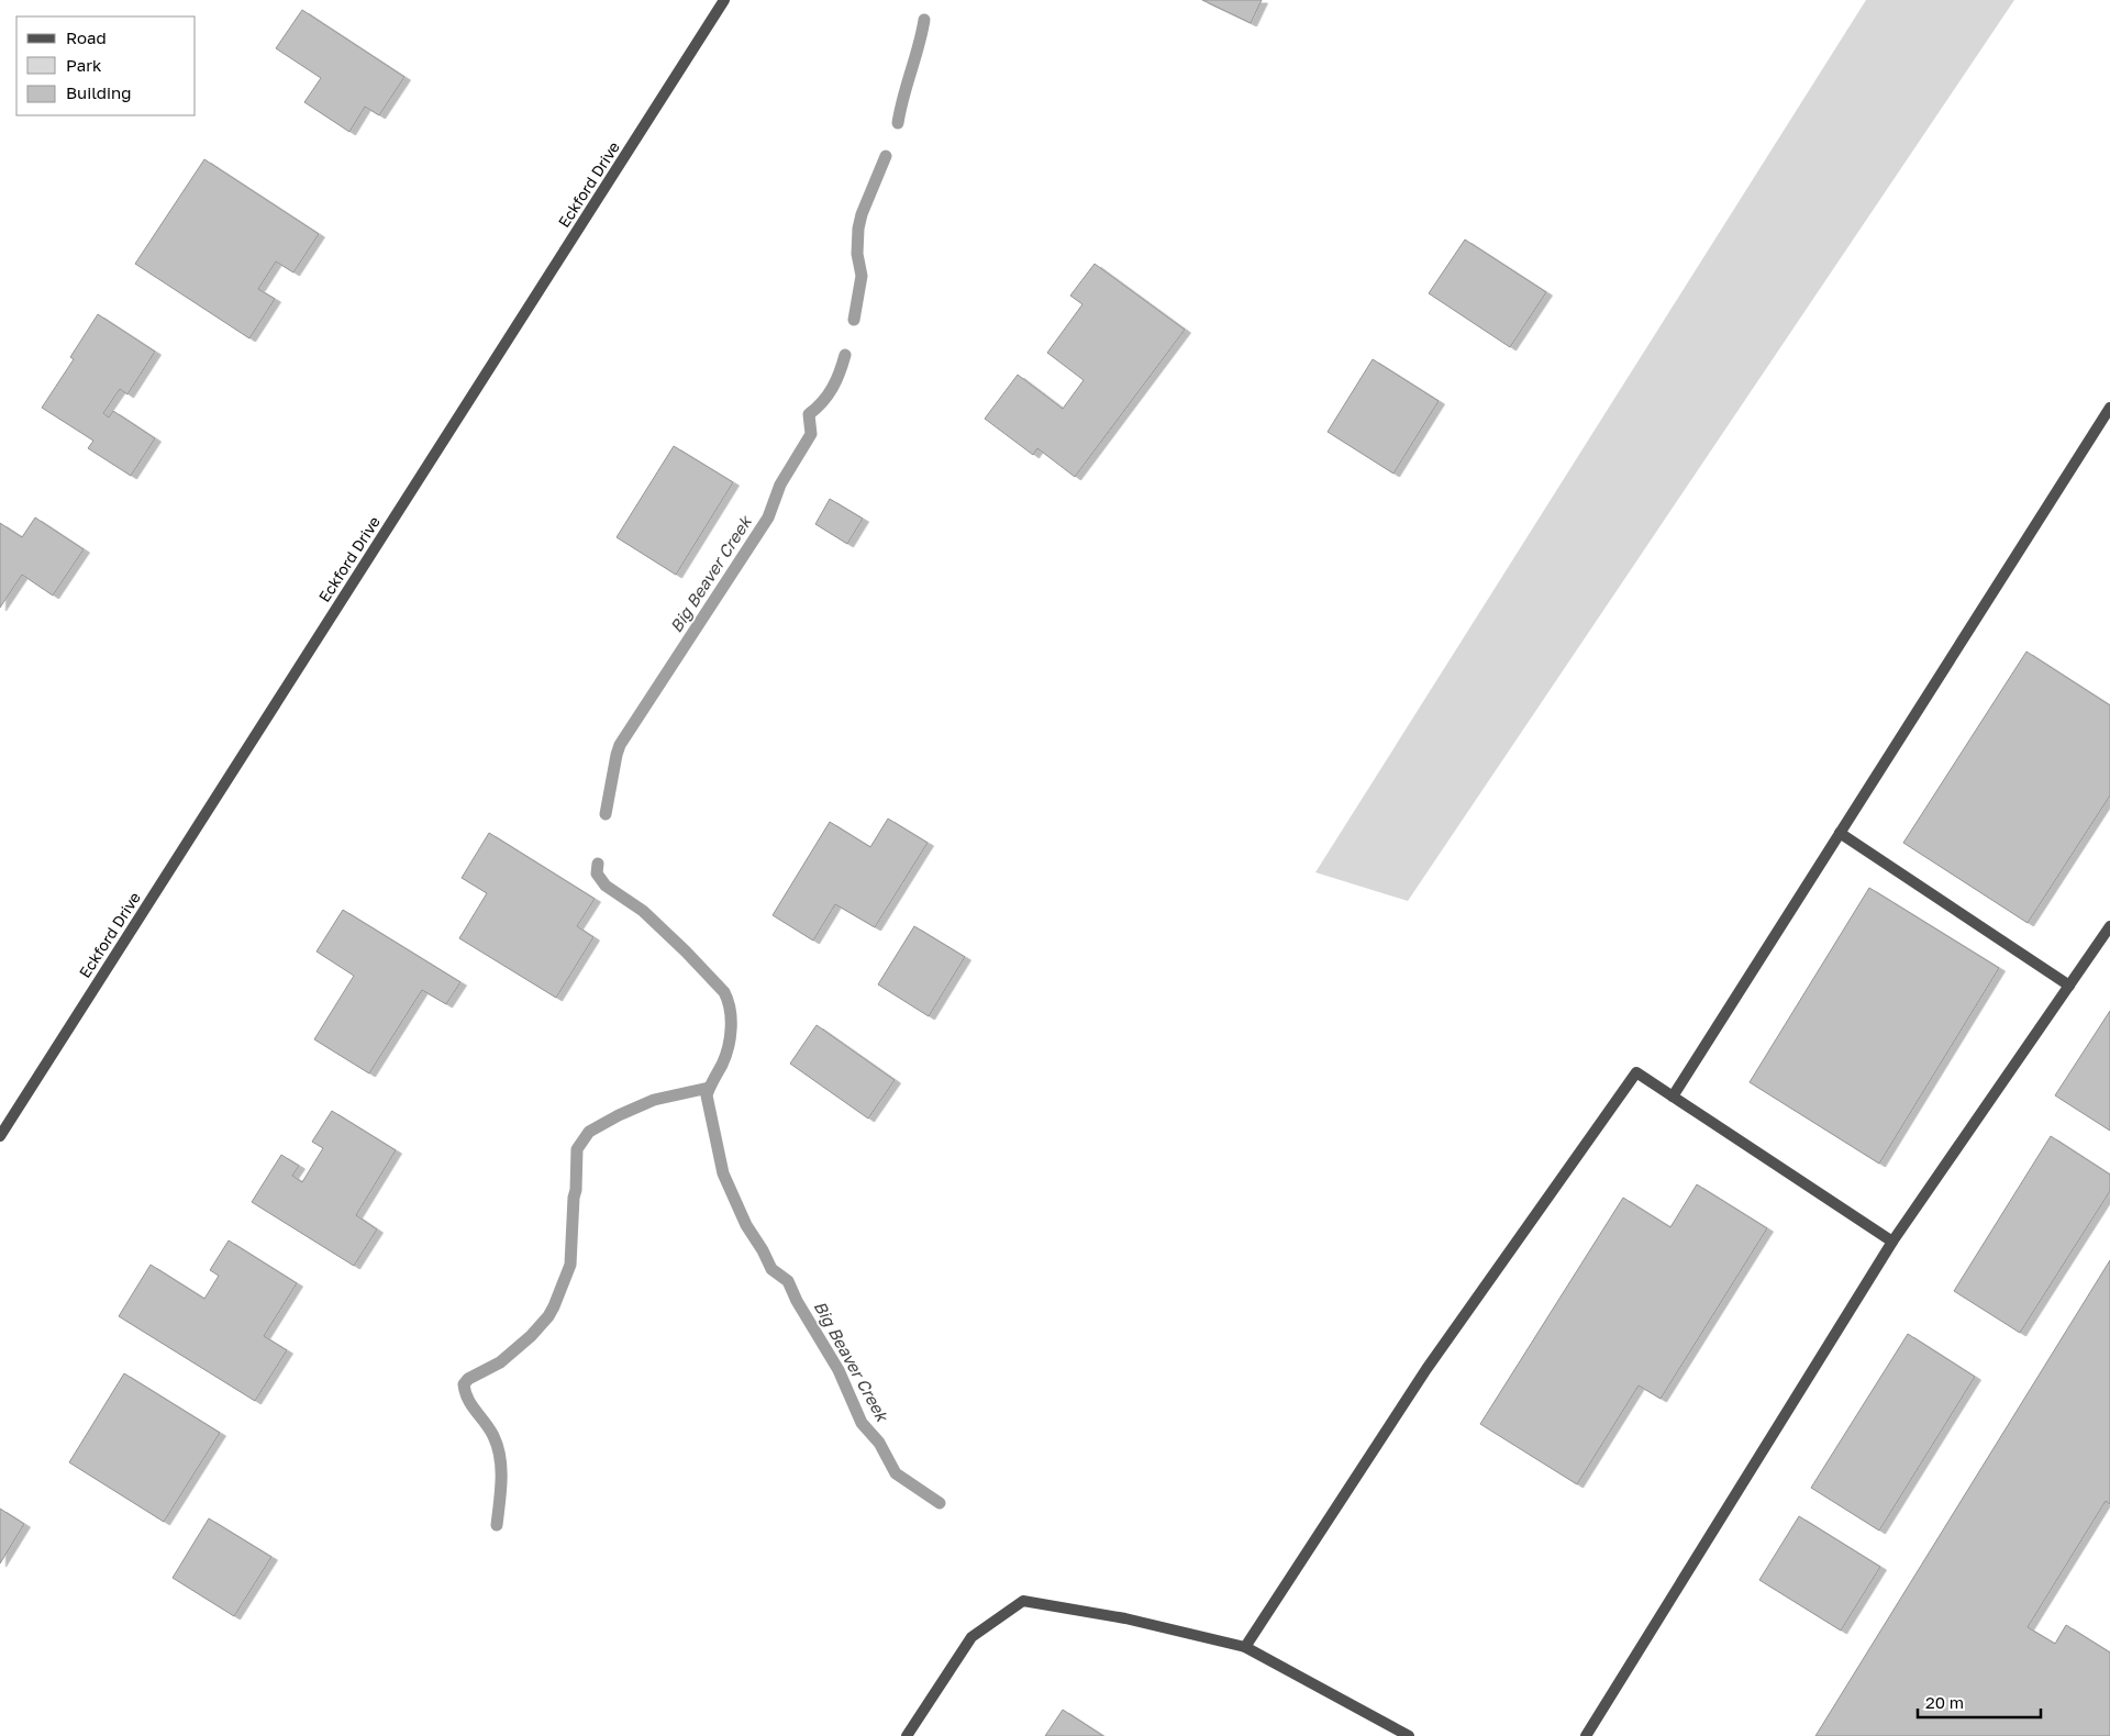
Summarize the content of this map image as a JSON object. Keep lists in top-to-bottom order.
{
  "streets": {
    "street": ["Eckford Drive"]
  },
  "water": ["Big Beaver Creek"],
  "legend": ["Road", "Park", "Building"],
  "scale_bar": "20 m"
}
